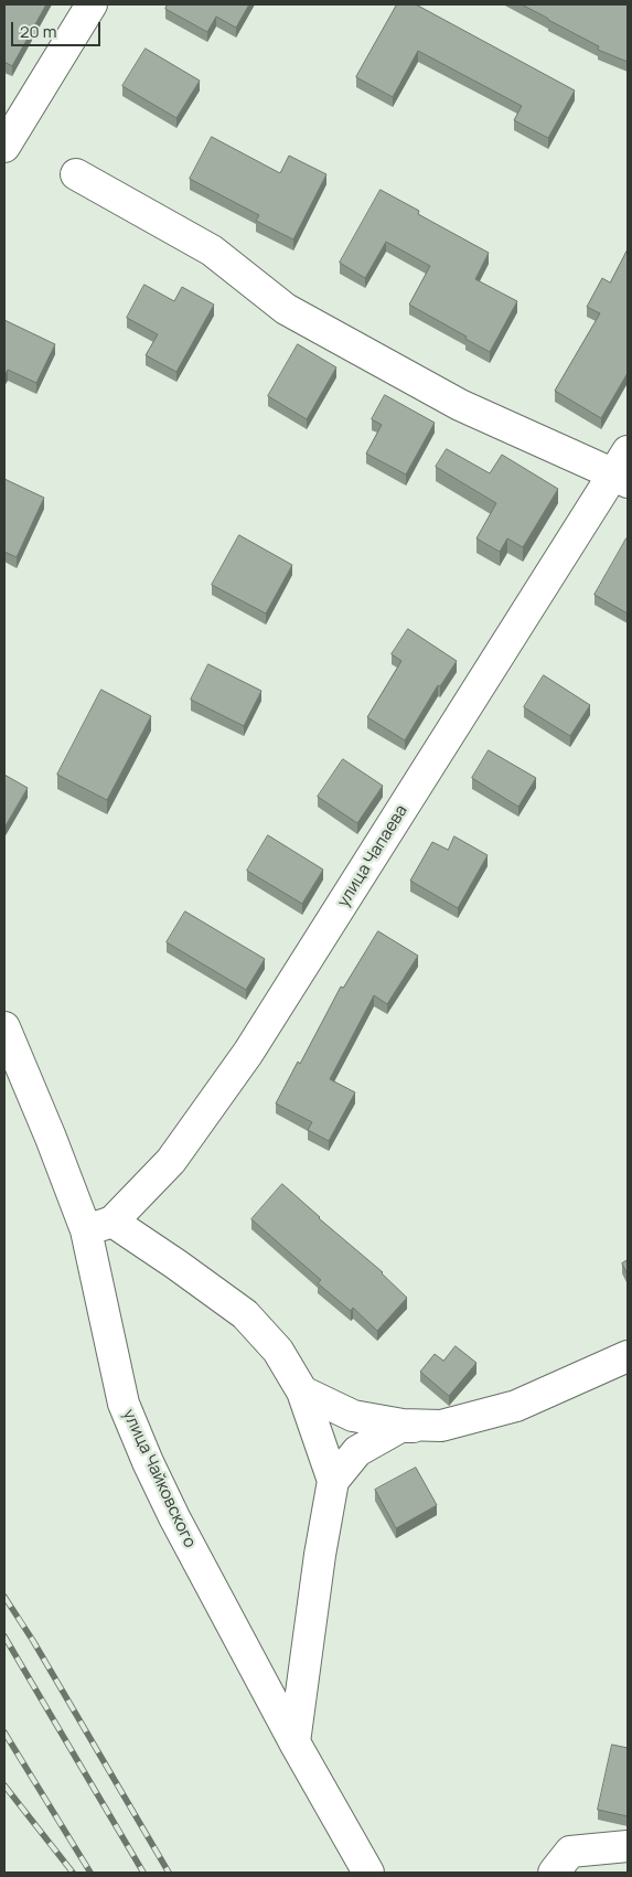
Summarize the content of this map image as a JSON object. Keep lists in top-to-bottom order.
{
  "streets": {
    "street": ["улица Чапаева", "улица Чайковского"]
  },
  "crossings": [
    ["улица Чапаева", "улица Чайковского"]
  ],
  "scale_bar": "20 m"
}
